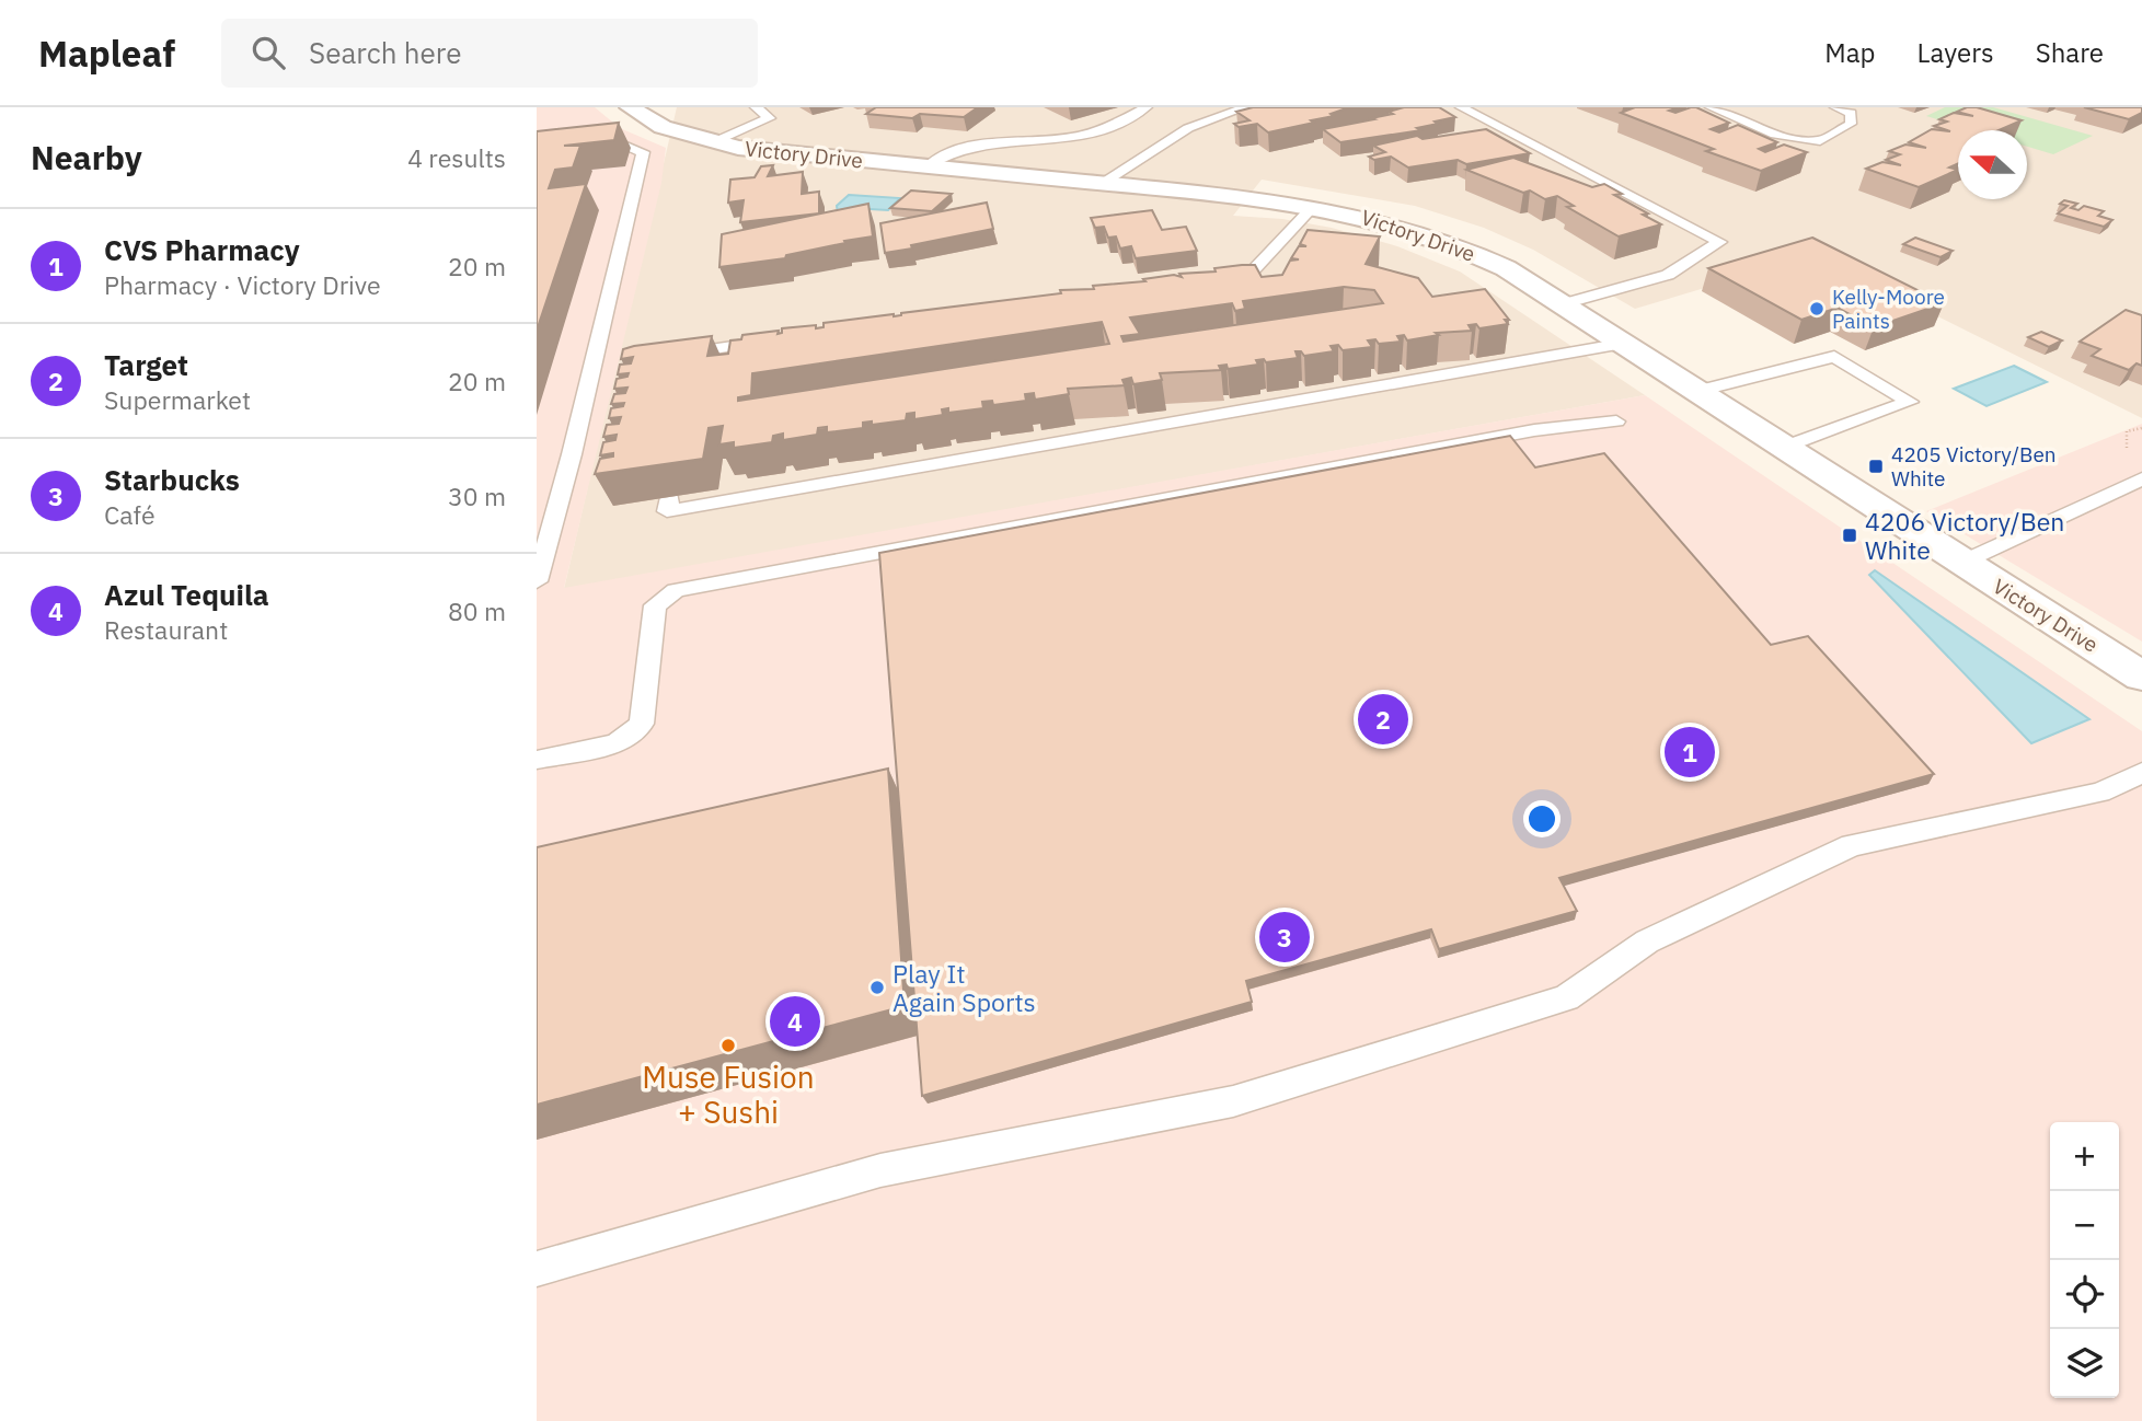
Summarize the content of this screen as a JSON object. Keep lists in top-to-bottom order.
{
  "streets": {
    "street": ["Victory Drive"]
  },
  "places": {
    "other": ["Kelly-Moore Paints", "Play It Again Sports", "Muse Fusion + Sushi"],
    "transit": ["4205 Victory/Ben White", "4206 Victory/Ben White"]
  },
  "north": "left",
  "page": {
    "header": "Mapleaf",
    "search": "Search here",
    "nav": ["Map", "Layers", "Share"],
    "heading": ["Nearby", "4 results"],
    "list": [
      {
        "mark": "1",
        "name": "CVS Pharmacy",
        "note": "Pharmacy · Victory Drive",
        "value": "20 m"
      },
      {
        "mark": "2",
        "name": "Target",
        "note": "Supermarket",
        "value": "20 m"
      },
      {
        "mark": "3",
        "name": "Starbucks",
        "note": "Café",
        "value": "30 m"
      },
      {
        "mark": "4",
        "name": "Azul Tequila",
        "note": "Restaurant",
        "value": "80 m"
      }
    ],
    "pins": [
      "2",
      "1",
      "3",
      "4"
    ],
    "map_buttons": ["+", "−"]
  }
}
